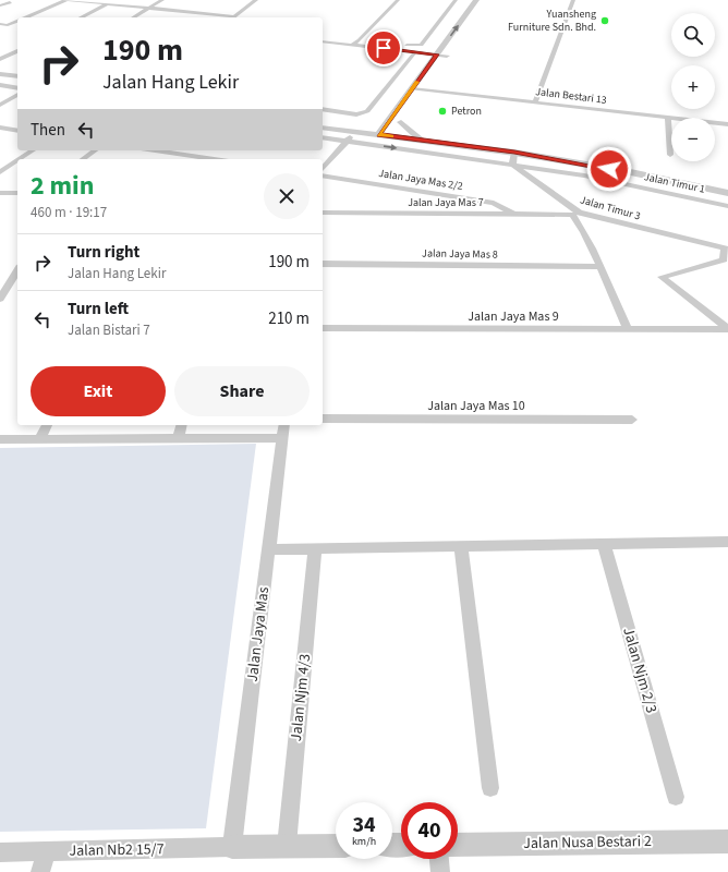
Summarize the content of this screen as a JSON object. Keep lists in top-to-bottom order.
{
  "streets": {
    "street": [
      "Jalan Bestari 13",
      "Jalan Jaya Mas 2/2",
      "Jalan Timur 1",
      "Jalan Jaya Mas 7",
      "Jalan Timur 3",
      "Jalan Jaya Mas 8",
      "Jalan Jaya Mas 9",
      "Jalan Jaya Mas 10",
      "Jalan Jaya Mas",
      "Jalan Njm 2/3",
      "Jalan Njm 4/3",
      "Jalan Nusa Bestari 2",
      "Jalan Nb2 15/7"
    ]
  },
  "crossings": [
    ["Jalan Jaya Mas 2/2", "Jalan Jaya Mas 7"],
    ["Jalan Timur 1", "Jalan Timur 3"],
    ["Jalan Jaya Mas 7", "Jalan Jaya Mas 8"],
    ["Jalan Jaya Mas", "Jalan Nb2 15/7"]
  ],
  "places": ["Yuansheng Furniture Sdn. Bhd.", "Petron"],
  "page": {
    "map_buttons": ["+", "−"],
    "turn": ["190 m", "Jalan Hang Lekir"],
    "then": "Then",
    "heading": ["2 min", "460 m · 19:17"],
    "list": [
      {
        "name": "Turn right",
        "note": "Jalan Hang Lekir",
        "value": "190 m"
      },
      {
        "name": "Turn left",
        "note": "Jalan Bistari 7",
        "value": "210 m"
      }
    ],
    "buttons": ["Exit", "Share"],
    "speed": "34 km/h",
    "limit": "40"
  }
}
